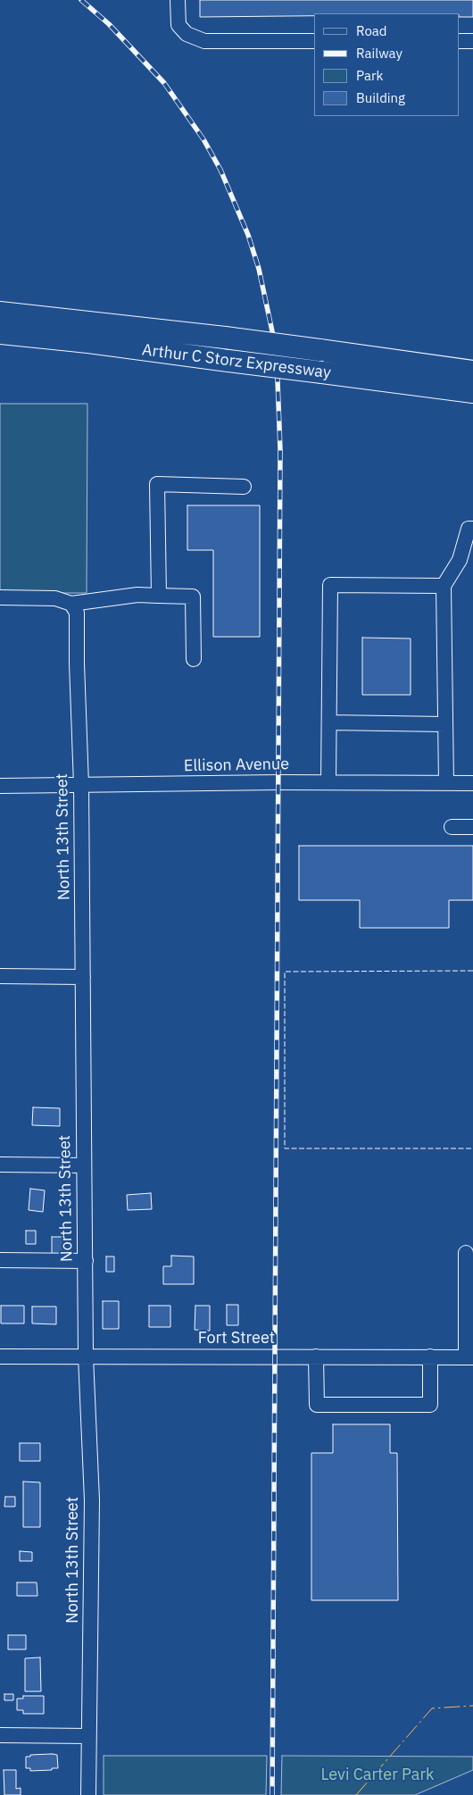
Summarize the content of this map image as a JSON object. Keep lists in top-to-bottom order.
{
  "streets": {
    "highway": ["Arthur C Storz Expressway"],
    "street": ["Ellison Avenue", "North 13th Street", "Fort Street"]
  },
  "crossings": [
    ["Ellison Avenue", "North 13th Street"],
    ["North 13th Street", "Fort Street"]
  ],
  "parks": ["Levi Carter Park"],
  "legend": [
    "Road",
    "Railway",
    "Park",
    "Building"
  ]
}
